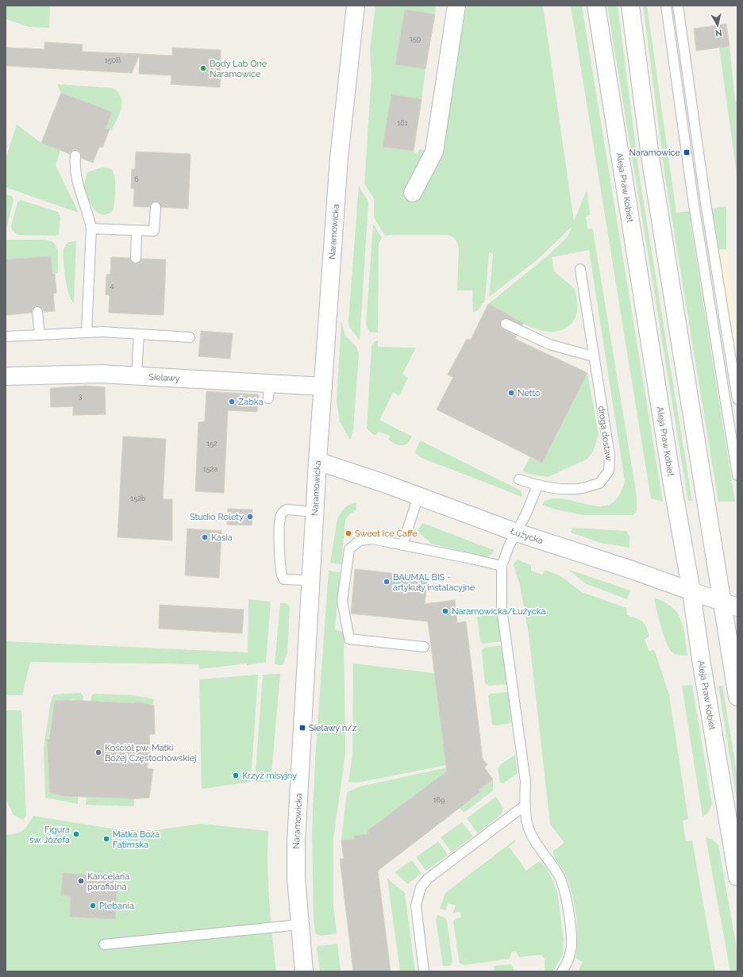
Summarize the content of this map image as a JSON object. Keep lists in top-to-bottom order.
{
  "streets": {
    "street": [
      "Aleja Praw Kobiet",
      "Naramowicka",
      "Sielawy",
      "Łużycka"
    ],
    "lane": ["droga dostaw"]
  },
  "crossings": [
    ["Aleja Praw Kobiet", "Łużycka"],
    ["Naramowicka", "Sielawy"],
    ["Naramowicka", "Łużycka"]
  ],
  "places": {
    "other": [
      "Body Lab One Naramowice",
      "Netto",
      "Żabka",
      "Studio Rolety",
      "Sweet Ice Caffe",
      "Kasia",
      "BAUMAL BIS - artykuły instalacyjne",
      "Naramowicka/Łużycka",
      "Kościół pw. Matki Bożej Częstochowskiej",
      "Krzyż misyjny",
      "Figura św. Józefa",
      "Matka Boża Fatimska",
      "Kancelaria parafialna",
      "Plebania"
    ],
    "transit": ["Naramowice", "Sielawy n/ż"]
  },
  "house_numbers": [
    "159",
    "150B",
    "161",
    "6",
    "4",
    "3",
    "152",
    "152a",
    "152b",
    "169"
  ],
  "north": "bottom"
}
